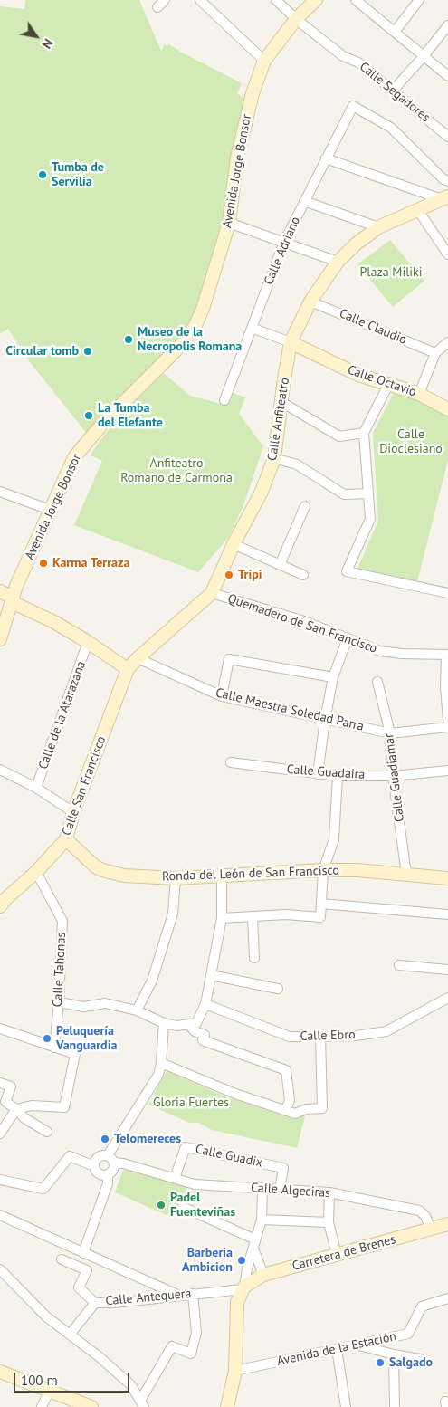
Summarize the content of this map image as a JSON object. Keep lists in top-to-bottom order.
{
  "streets": {
    "street": [
      "Calle Segadores",
      "Avenida Jorge Bonsor",
      "Calle Adriano",
      "Calle Claudio",
      "Calle Octavio",
      "Calle Anfiteatro",
      "Quemadero de San Francisco",
      "Calle Maestra Soledad Parra",
      "Calle de la Atarazana",
      "Calle Guadaira",
      "Calle Guadiamar",
      "Calle San Francisco",
      "Ronda del León de San Francisco",
      "Calle Tahonas",
      "Calle Ebro",
      "Calle Guadix",
      "Calle Algeciras",
      "Carretera de Brenes",
      "Calle Antequera",
      "Avenida de la Estación"
    ]
  },
  "crossings": [
    ["Calle Segadores", "Avenida Jorge Bonsor"],
    ["Calle Claudio", "Calle Anfiteatro"],
    ["Calle Octavio", "Calle Anfiteatro"],
    ["Calle Anfiteatro", "Quemadero de San Francisco"],
    ["Calle Anfiteatro", "Calle Maestra Soledad Parra"],
    ["Calle Anfiteatro", "Calle San Francisco"],
    ["Calle Maestra Soledad Parra", "Calle Guadiamar"],
    ["Calle Guadaira", "Calle Guadiamar"],
    ["Calle Guadiamar", "Ronda del León de San Francisco"],
    ["Calle San Francisco", "Ronda del León de San Francisco"],
    ["Calle San Francisco", "Calle Tahonas"],
    ["Calle Guadix", "Calle Algeciras"],
    ["Calle Algeciras", "Carretera de Brenes"],
    ["Carretera de Brenes", "Calle Antequera"]
  ],
  "parks": [
    "Plaza Miliki",
    "Calle Dioclesiano",
    "Anfiteatro Romano de Carmona",
    "Gloria Fuertes"
  ],
  "places": [
    "Tumba de Servilia",
    "Museo de la Necropolis Romana",
    "Circular tomb",
    "La Tumba del Elefante",
    "Karma Terraza",
    "Tripi",
    "Peluquería Vanguardia",
    "Telomereces",
    "Padel Fuenteviñas",
    "Barberia Ambicion",
    "Salgado"
  ],
  "scale_bar": "100 m",
  "north": "bottom right"
}
